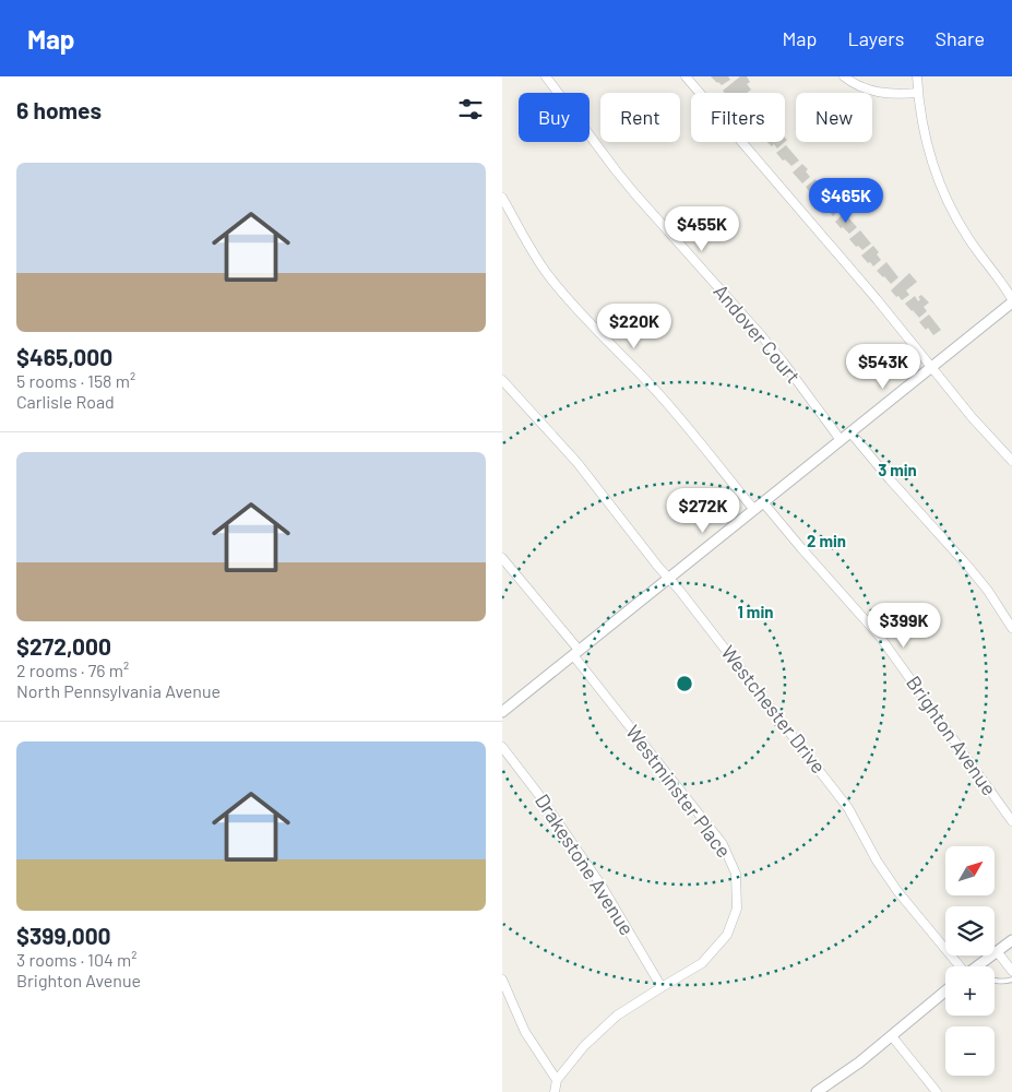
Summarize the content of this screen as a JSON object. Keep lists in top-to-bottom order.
{
  "streets": {
    "street": [
      "Andover Court",
      "Westchester Drive",
      "Brighton Avenue",
      "Westminster Place",
      "Drakestone Avenue"
    ]
  },
  "crossings": [
    ["Westminster Place", "Drakestone Avenue"]
  ],
  "north": "top right",
  "page": {
    "header": "Map",
    "nav": ["Map", "Layers", "Share"],
    "heading": "6 homes",
    "chip": [
      "Buy",
      "Rent",
      "Filters",
      "New"
    ],
    "list": [
      {
        "name": "$465,000",
        "note": "5 rooms · 158 m² · Carlisle Road"
      },
      {
        "name": "$272,000",
        "note": "2 rooms · 76 m² · North Pennsylvania Avenue"
      },
      {
        "name": "$399,000",
        "note": "3 rooms · 104 m² · Brighton Avenue"
      }
    ],
    "price": [
      "$465K",
      "$455K",
      "$220K",
      "$543K",
      "$272K",
      "$399K"
    ],
    "map_buttons": ["+", "−"]
  },
  "rings": ["3 min", "2 min", "1 min"]
}
